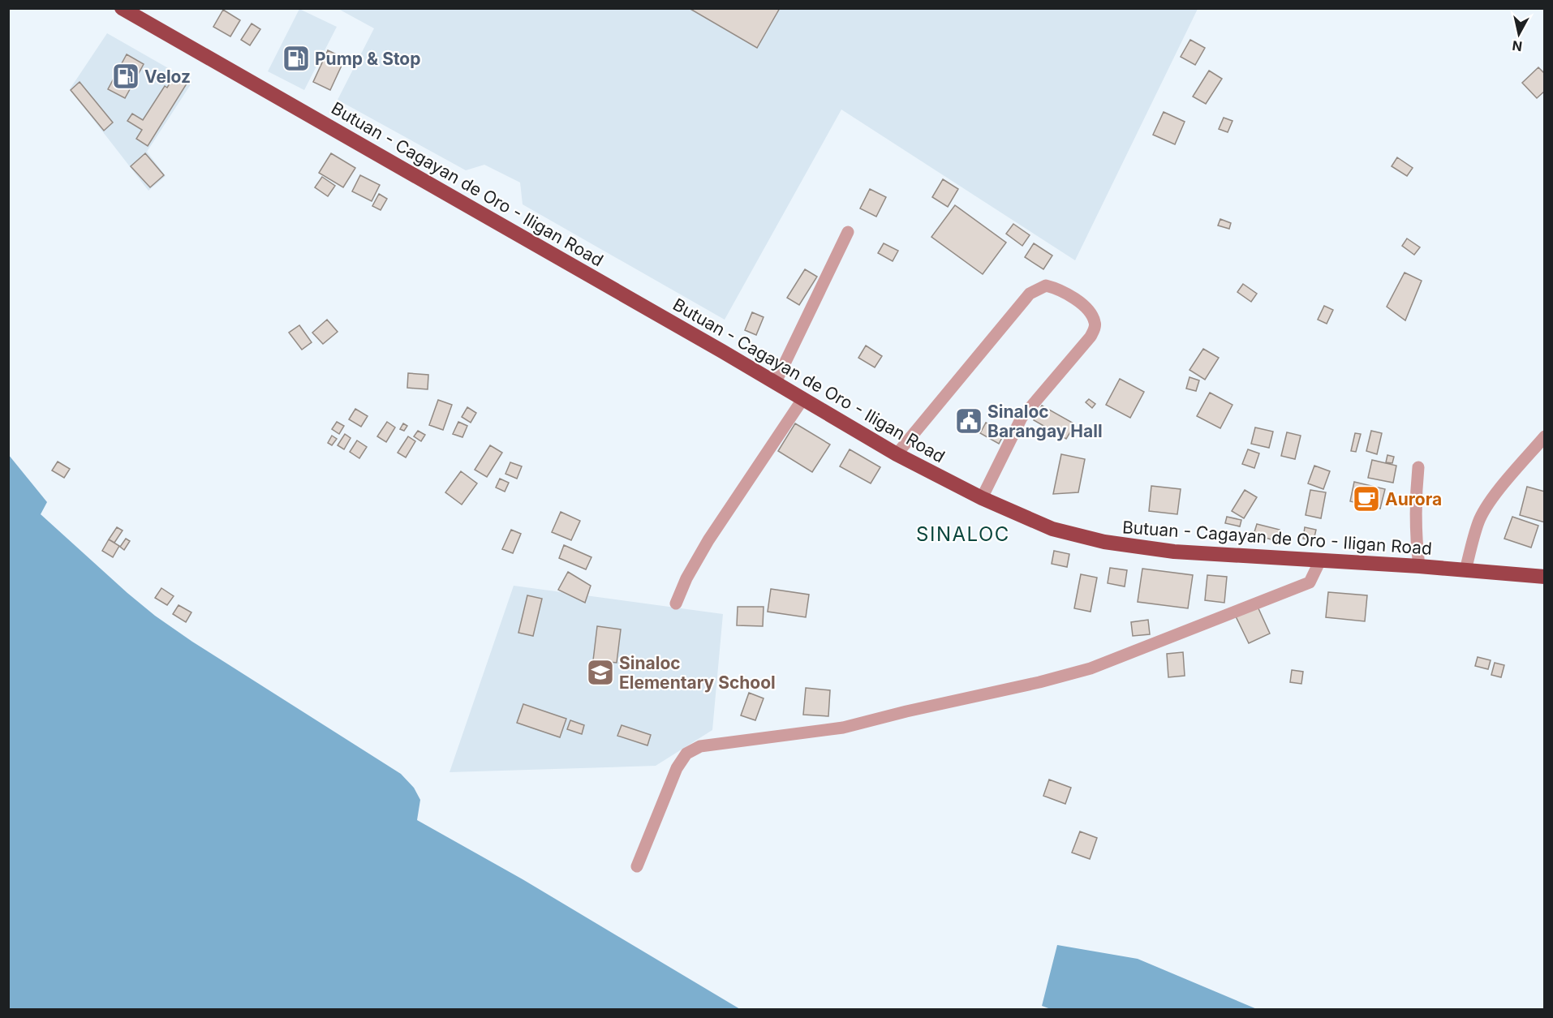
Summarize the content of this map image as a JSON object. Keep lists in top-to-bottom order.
{
  "streets": {
    "highway": ["Butuan - Cagayan de Oro - Iligan Road"]
  },
  "districts": ["SINALOC"],
  "places": {
    "fuel station": ["Pump & Stop", "Veloz"],
    "public building": ["Sinaloc Barangay Hall"],
    "cafe": ["Aurora"],
    "school or university": ["Sinaloc Elementary School"]
  },
  "north": "bottom"
}
